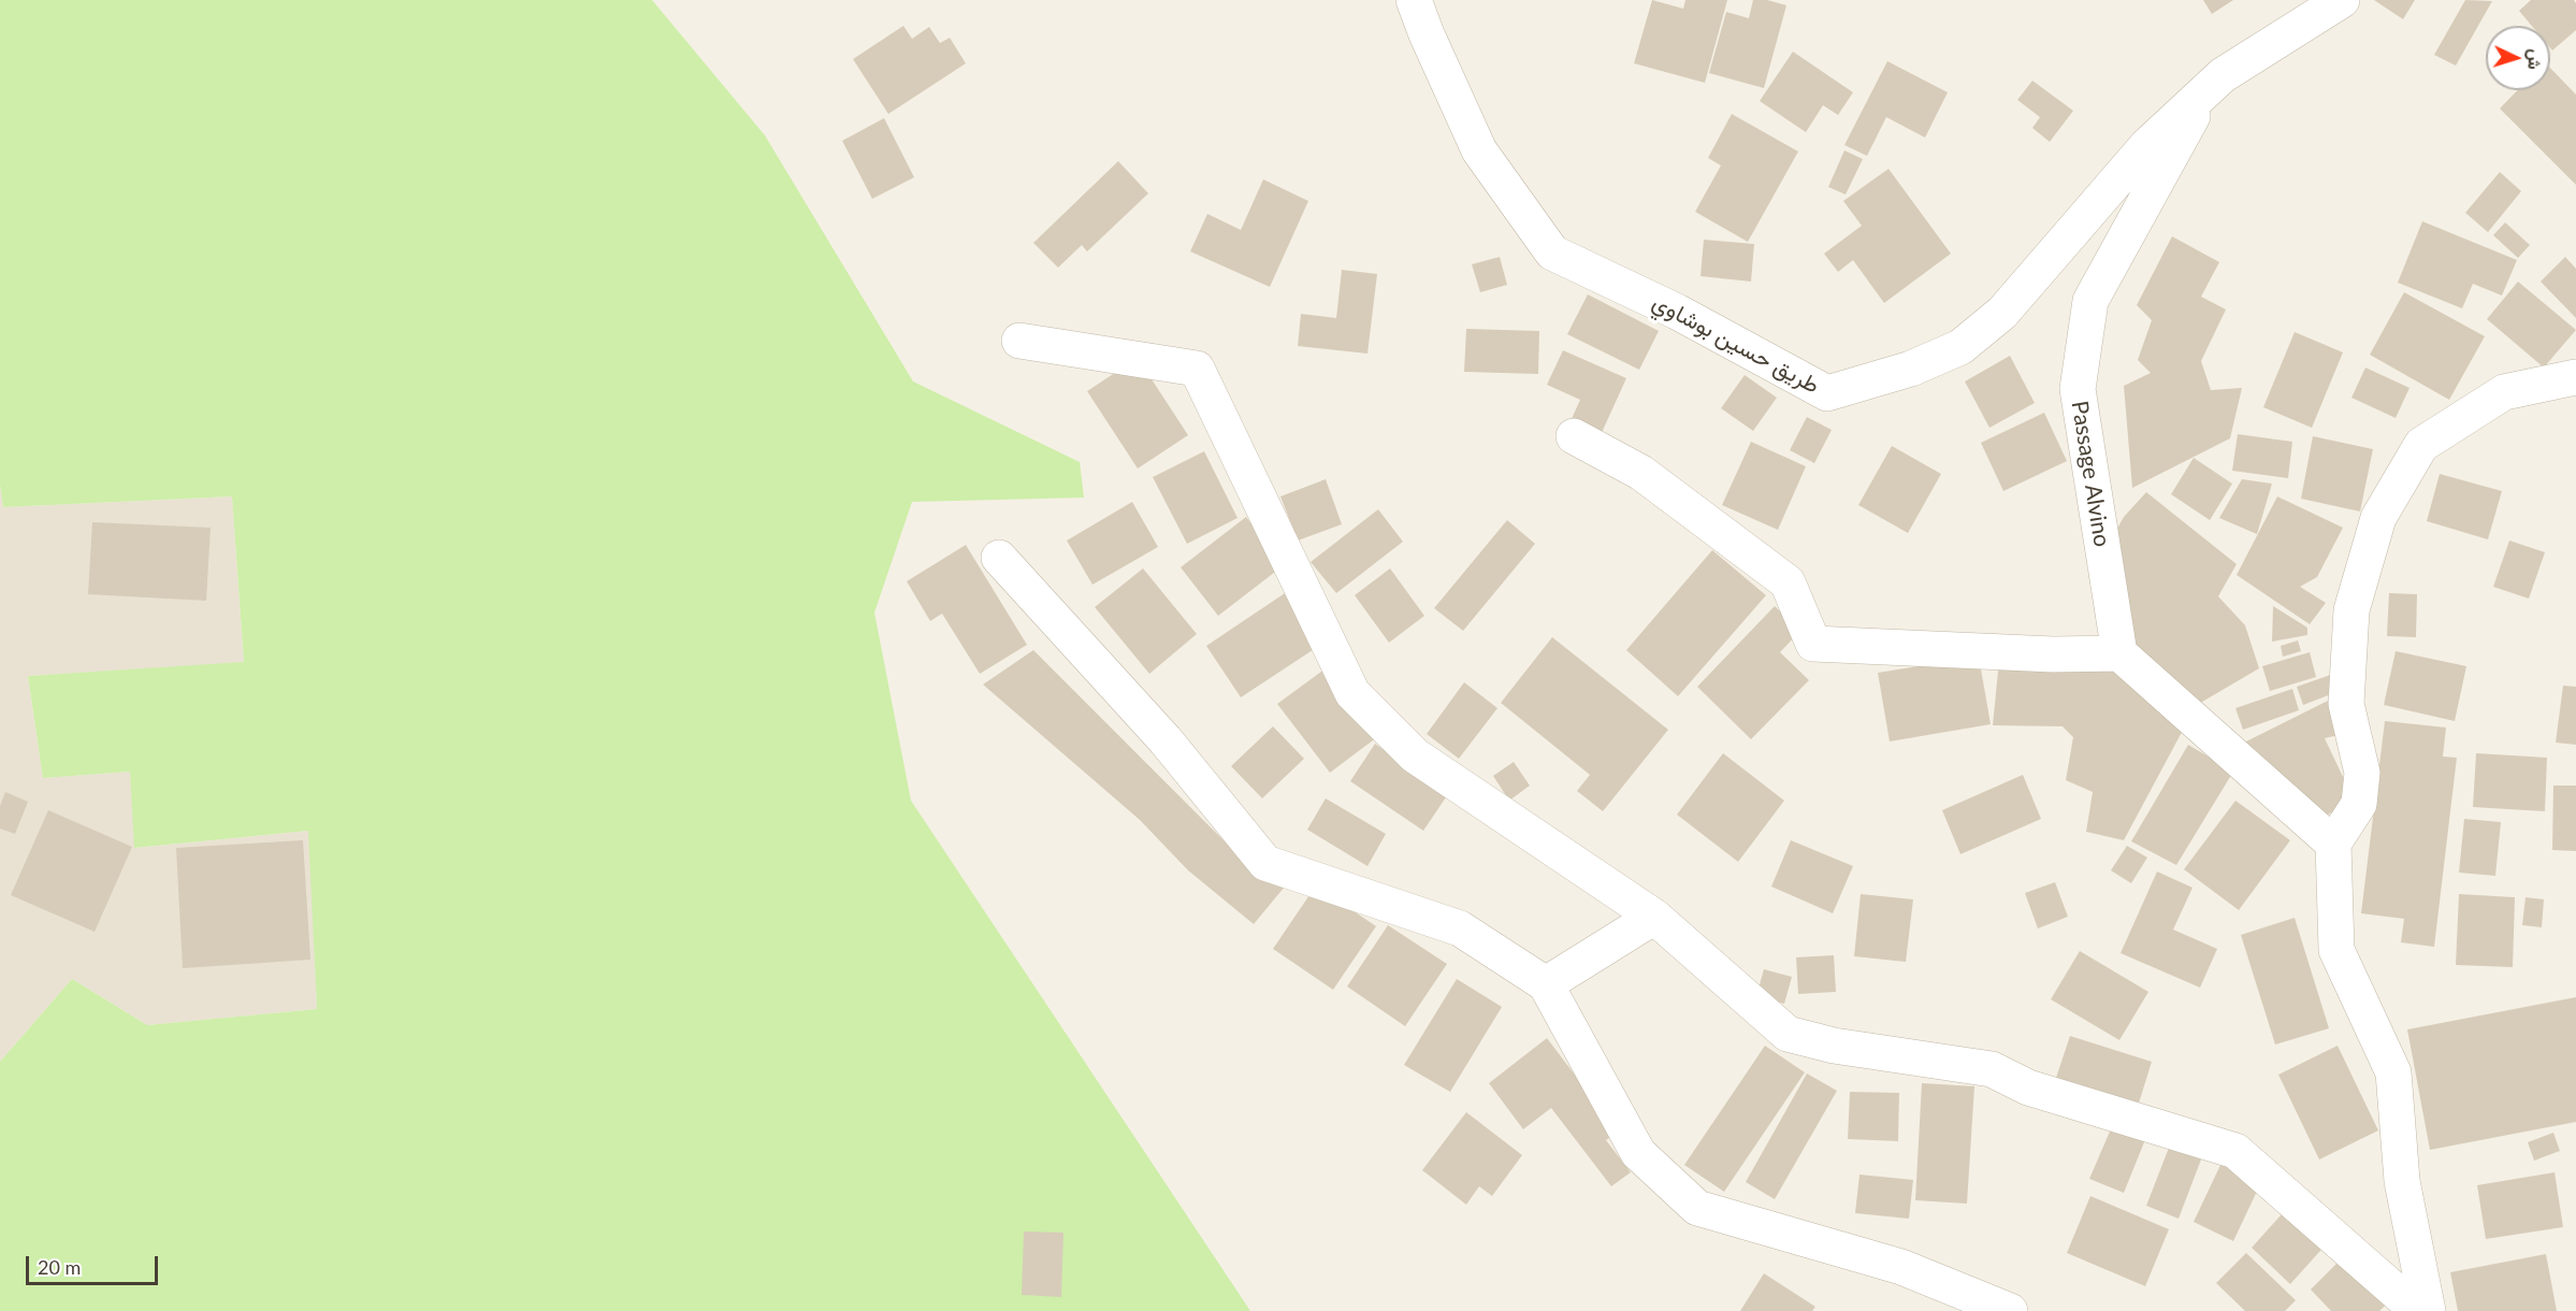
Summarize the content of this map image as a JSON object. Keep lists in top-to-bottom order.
{
  "streets": {
    "street": ["طريق حسين بوشاوي", "Passage Alvino"]
  },
  "crossings": [
    ["طريق حسين بوشاوي", "Passage Alvino"]
  ],
  "scale_bar": "20 m",
  "north": "right"
}
